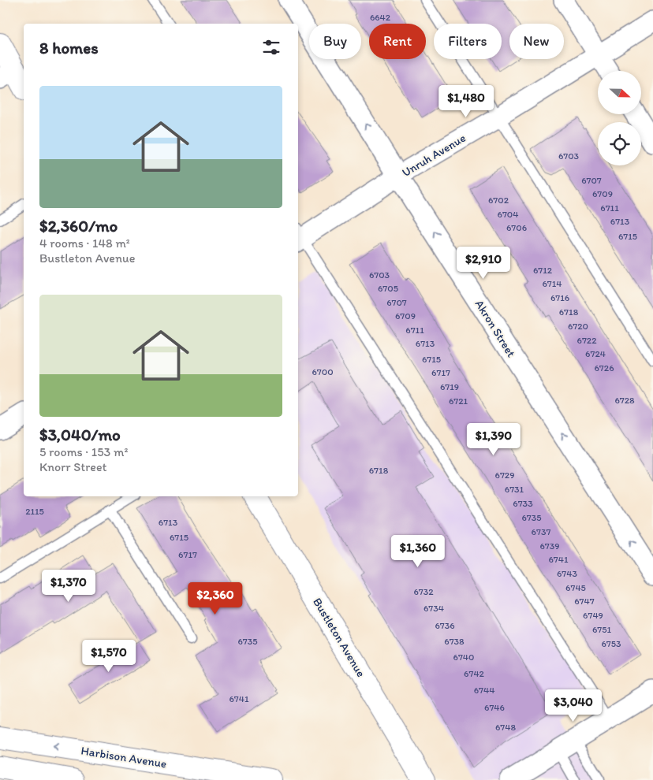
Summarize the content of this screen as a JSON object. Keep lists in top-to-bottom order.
{
  "streets": {
    "main road": ["Bustleton Avenue", "Harbison Avenue"],
    "street": ["Unruh Avenue", "Akron Street"]
  },
  "crossings": [
    ["Unruh Avenue", "Akron Street"]
  ],
  "one_way": ["Akron Street", "Harbison Avenue"],
  "house_numbers": [
    "6642",
    "6703",
    "6707",
    "6709",
    "6702",
    "6711",
    "6704",
    "6713",
    "6706",
    "6715",
    "6712",
    "6703",
    "6714",
    "6705",
    "6716",
    "6707",
    "6718",
    "6709",
    "6720",
    "6711",
    "6722",
    "6713",
    "6724",
    "6715",
    "6726",
    "6700",
    "6717",
    "6719",
    "6728",
    "6721",
    "6718",
    "6729",
    "6731",
    "6733",
    "2115",
    "6735",
    "6713",
    "6737",
    "6715",
    "6739",
    "6717",
    "6741",
    "6743",
    "6745",
    "6732",
    "6747",
    "6734",
    "6749",
    "6736",
    "6751",
    "6735",
    "6738",
    "6753",
    "6740",
    "6742",
    "6744",
    "6741",
    "6746",
    "6748"
  ],
  "north": "right",
  "page": {
    "chip": [
      "Buy",
      "Rent",
      "Filters",
      "New"
    ],
    "heading": "8 homes",
    "list": [
      {
        "name": "$2,360/mo",
        "note": "4 rooms · 148 m² · Bustleton Avenue"
      },
      {
        "name": "$3,040/mo",
        "note": "5 rooms · 153 m² · Knorr Street"
      }
    ],
    "price": [
      "$1,480",
      "$2,910",
      "$1,390",
      "$1,360",
      "$1,370",
      "$2,360",
      "$1,570",
      "$3,040"
    ]
  }
}
